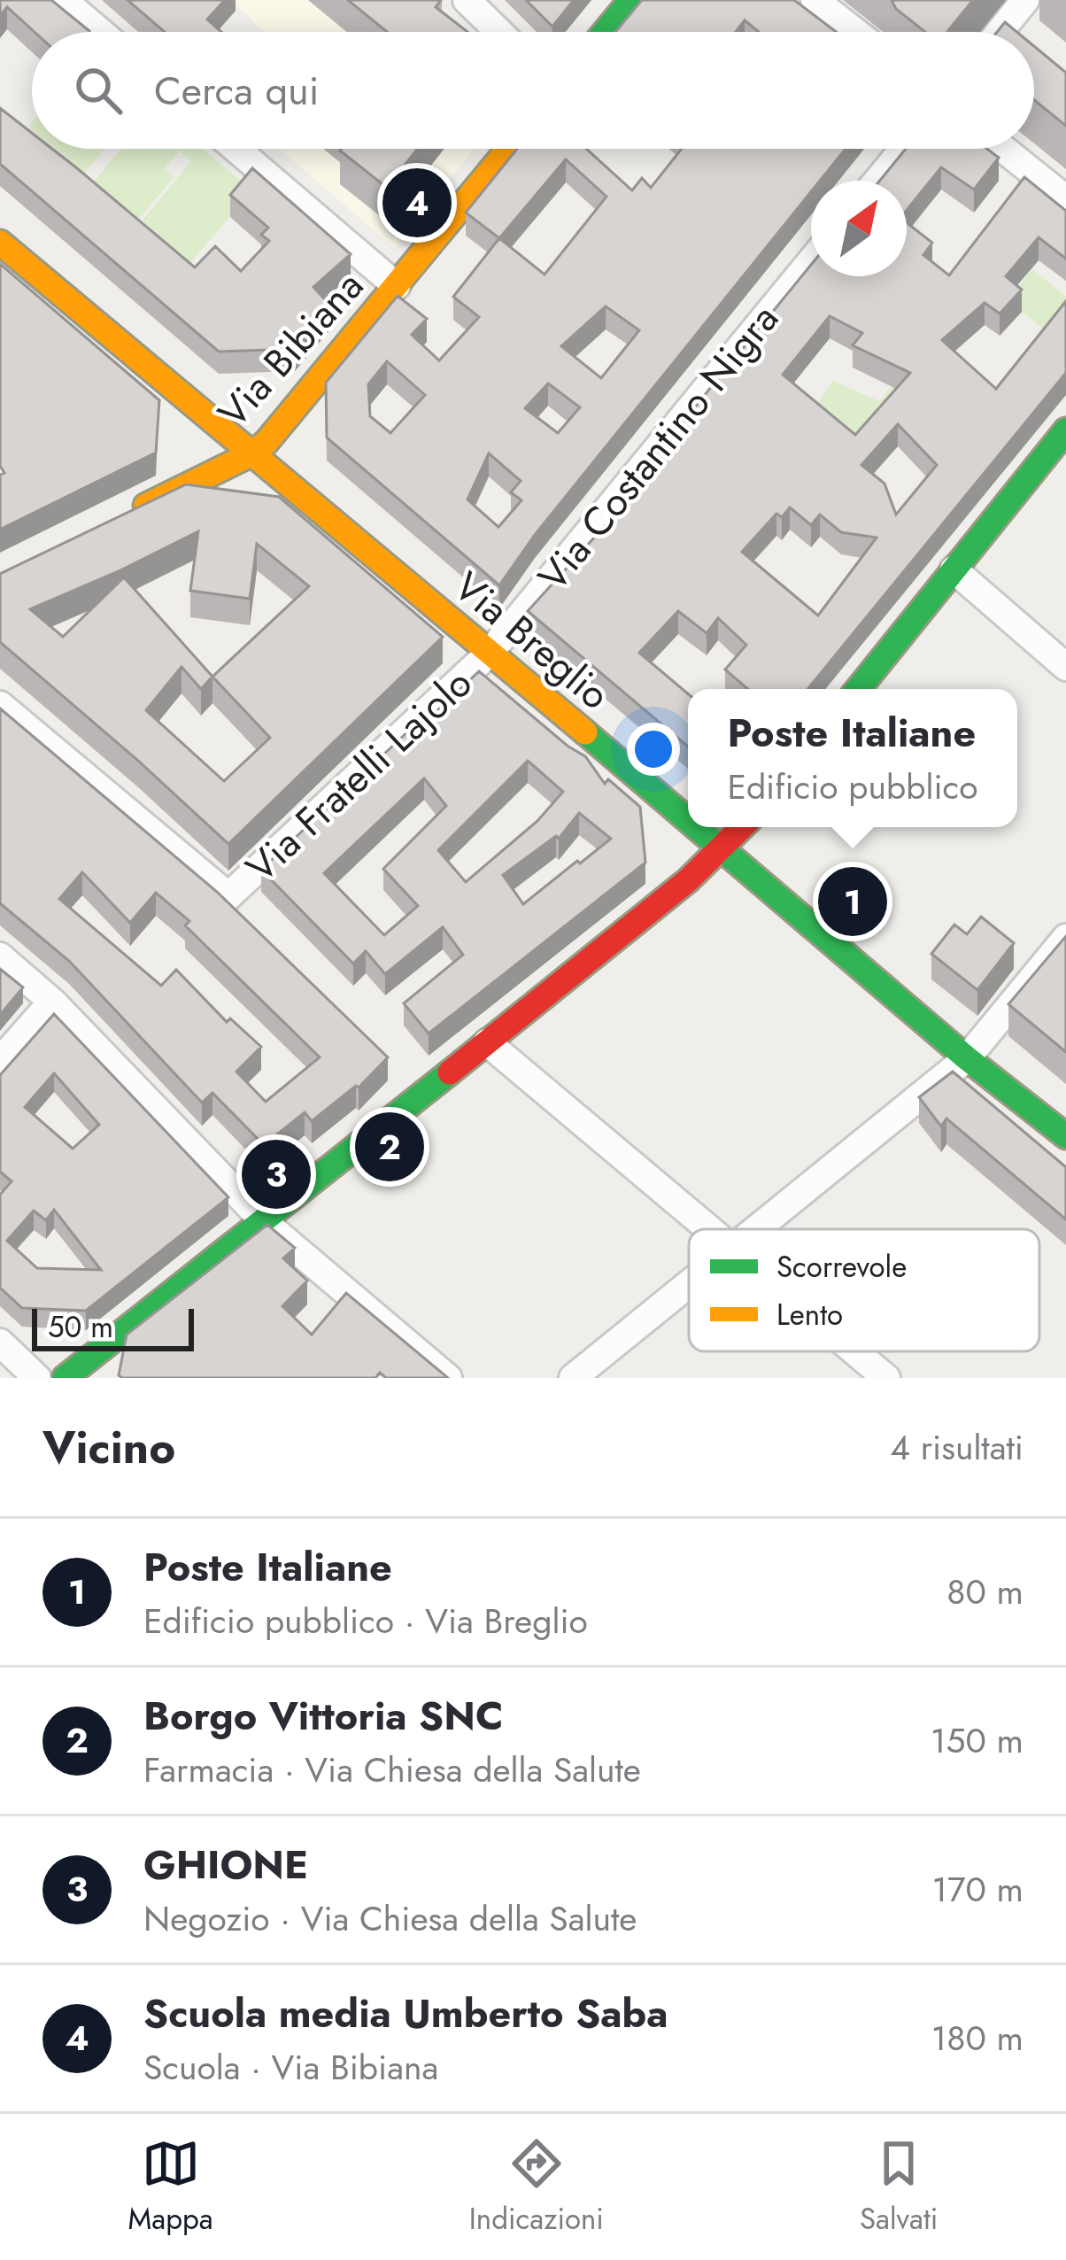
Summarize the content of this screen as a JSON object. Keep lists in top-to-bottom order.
{
  "streets": {
    "street": [
      "Via Bibiana",
      "Via Costantino Nigra",
      "Via Breglio",
      "Via Fratelli Lajolo"
    ]
  },
  "crossings": [
    ["Via Bibiana", "Via Breglio"],
    ["Via Costantino Nigra", "Via Breglio"],
    ["Via Costantino Nigra", "Via Fratelli Lajolo"],
    ["Via Breglio", "Via Fratelli Lajolo"]
  ],
  "legend": ["Scorrevole", "Lento"],
  "scale_bar": "50 m",
  "north": "top right",
  "page": {
    "search": "Cerca qui",
    "pins": [
      "4",
      "1",
      "2",
      "3"
    ],
    "popup": ["Poste Italiane", "Edificio pubblico"],
    "scale": "50 m",
    "heading": ["Vicino", "4 risultati"],
    "list": [
      {
        "mark": "1",
        "name": "Poste Italiane",
        "note": "Edificio pubblico · Via Breglio",
        "value": "80 m"
      },
      {
        "mark": "2",
        "name": "Borgo Vittoria SNC",
        "note": "Farmacia · Via Chiesa della Salute",
        "value": "150 m"
      },
      {
        "mark": "3",
        "name": "GHIONE",
        "note": "Negozio · Via Chiesa della Salute",
        "value": "170 m"
      },
      {
        "mark": "4",
        "name": "Scuola media Umberto Saba",
        "note": "Scuola · Via Bibiana",
        "value": "180 m"
      }
    ],
    "nav": ["Mappa", "Indicazioni", "Salvati"]
  }
}
